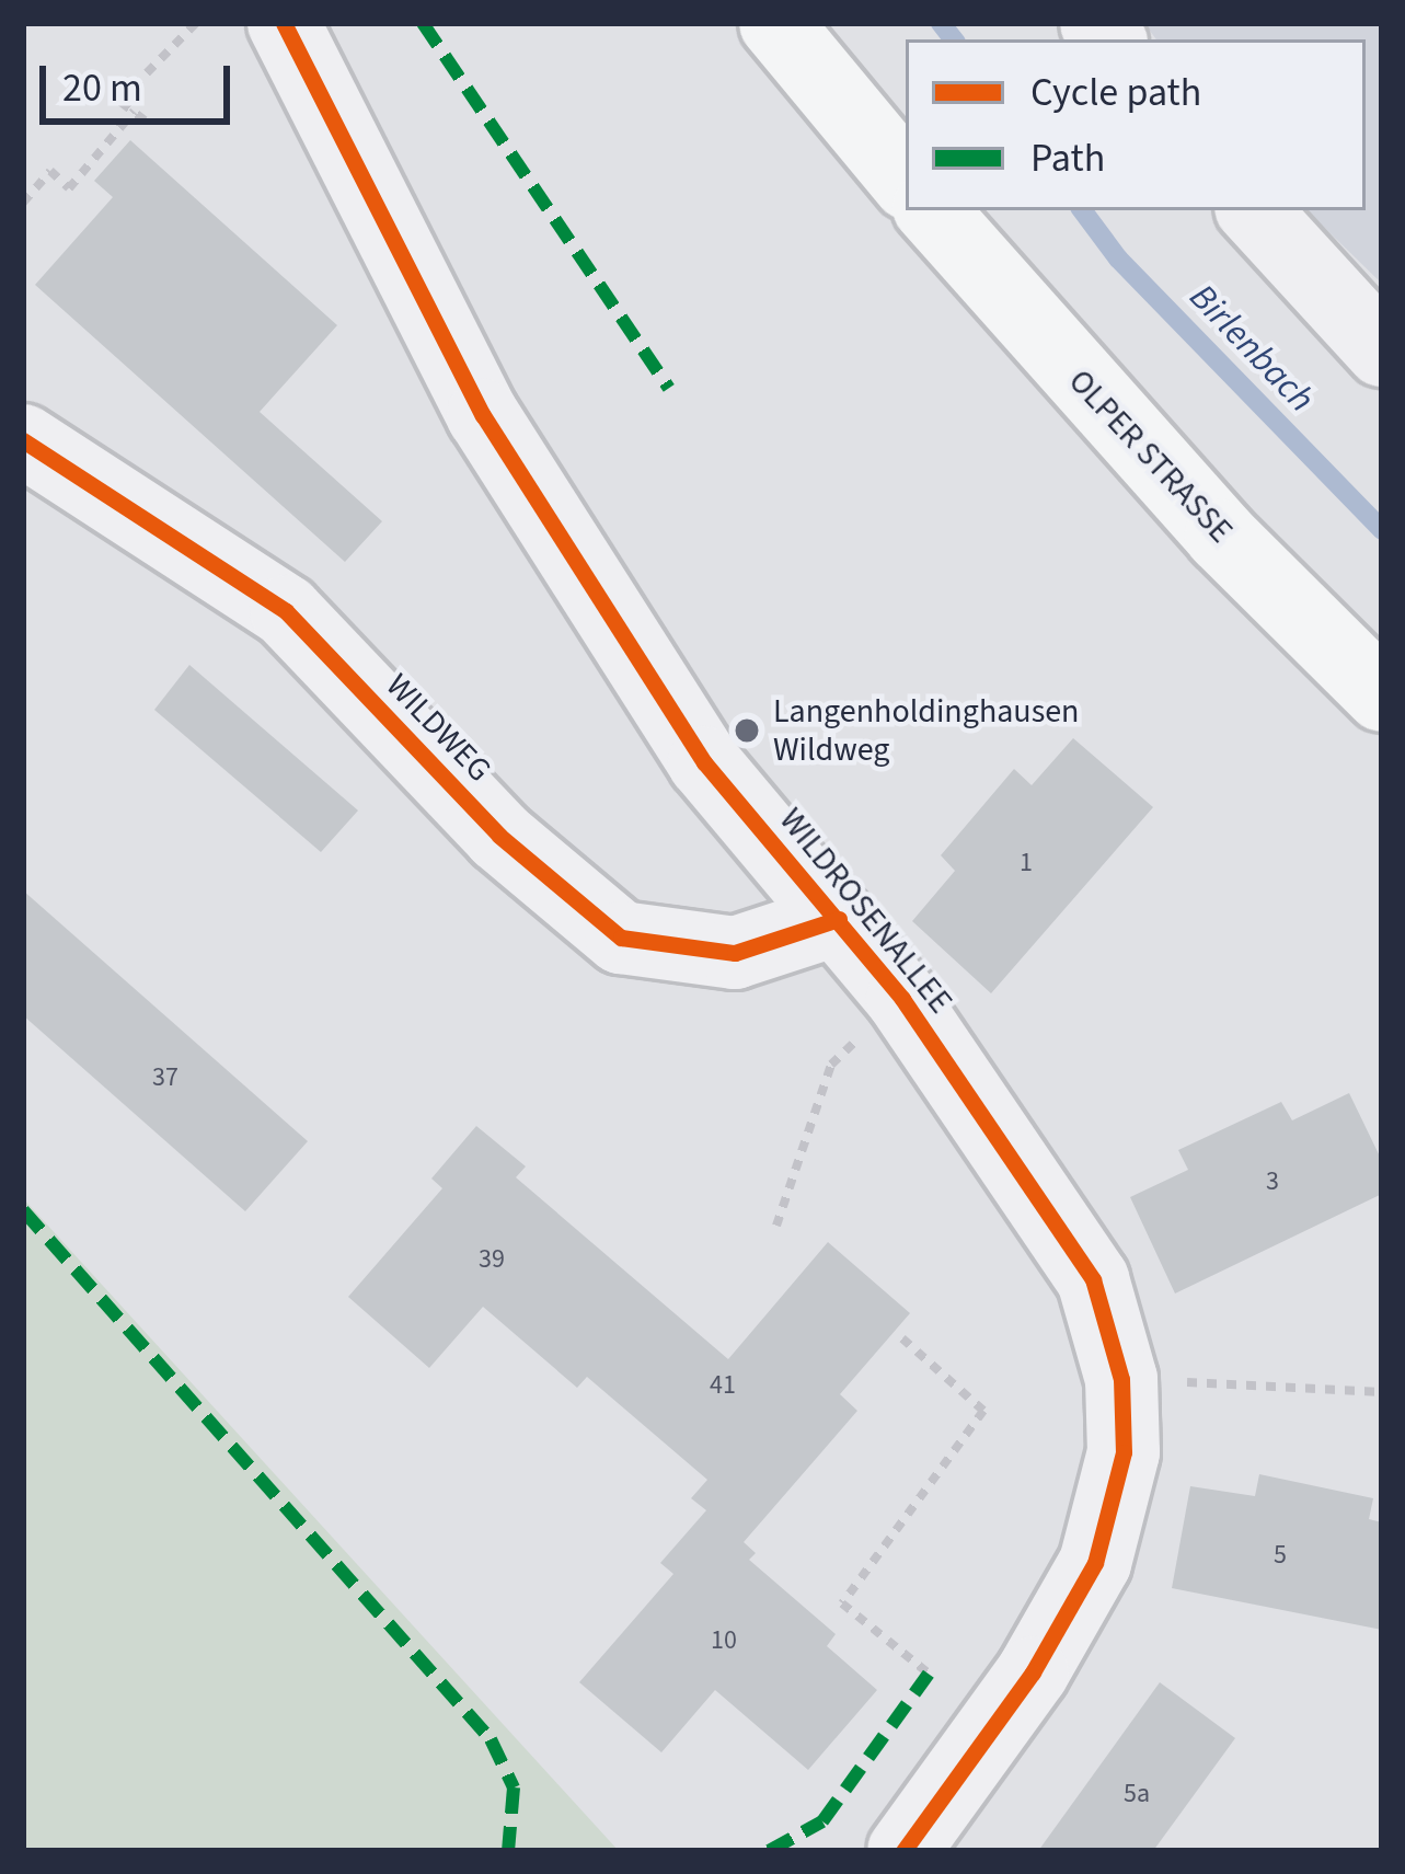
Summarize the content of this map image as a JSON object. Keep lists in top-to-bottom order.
{
  "streets": {
    "main road": ["OLPER STRASSE"],
    "street": ["WILDWEG", "WILDROSENALLEE"]
  },
  "crossings": [
    ["WILDWEG", "WILDROSENALLEE"]
  ],
  "water": ["Birlenbach"],
  "places": ["Langenholdinghausen Wildweg"],
  "house_numbers": [
    "1",
    "37",
    "3",
    "39",
    "41",
    "5",
    "10",
    "5a"
  ],
  "legend": ["Cycle path", "Path"],
  "scale_bar": "20 m"
}
